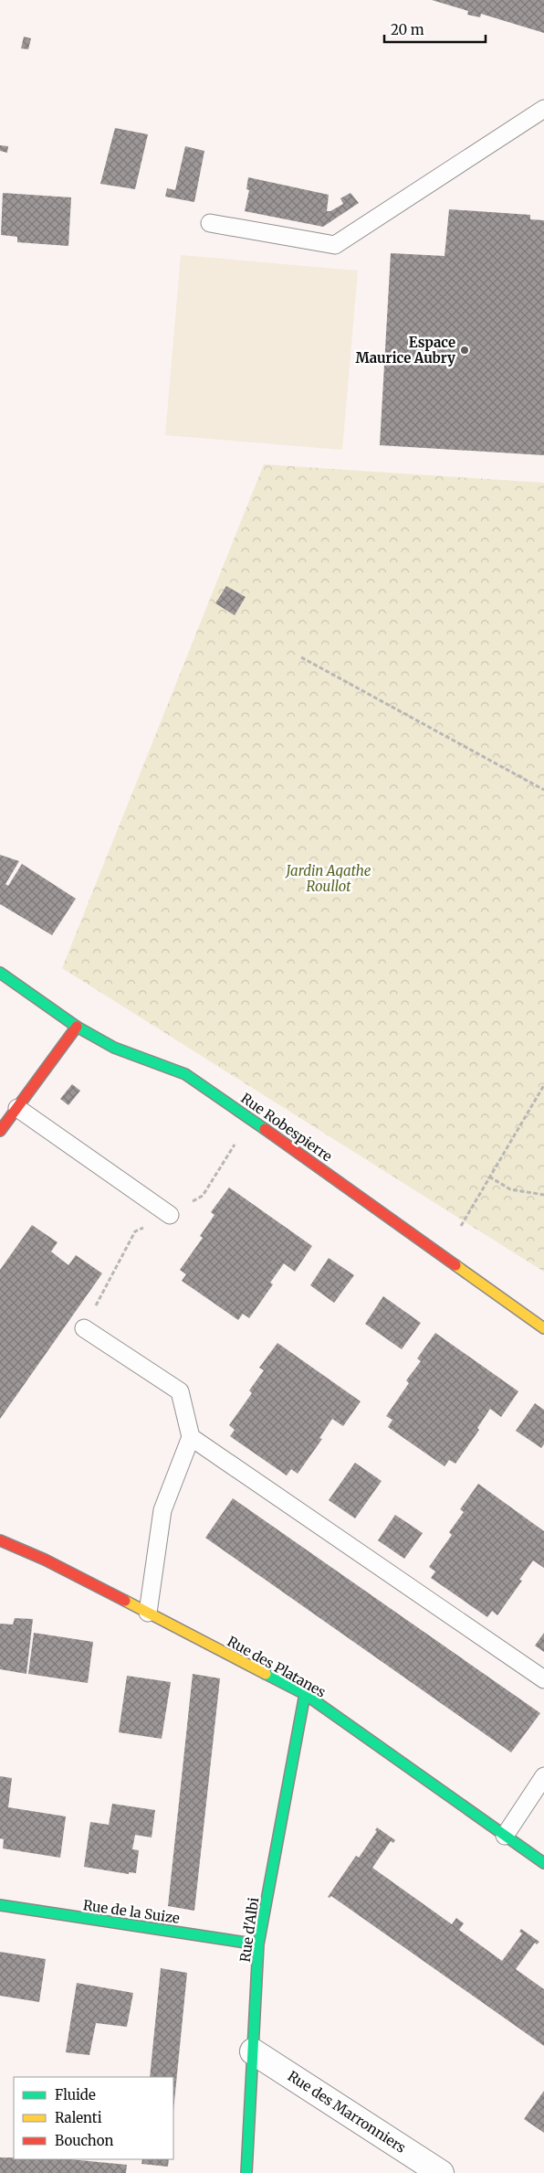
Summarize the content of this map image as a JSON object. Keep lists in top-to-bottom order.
{
  "streets": {
    "street": [
      "Rue Robespierre",
      "Rue des Platanes",
      "Rue de la Suize",
      "Rue d'Albi",
      "Rue des Marronniers"
    ]
  },
  "crossings": [
    ["Rue des Platanes", "Rue d'Albi"],
    ["Rue de la Suize", "Rue d'Albi"],
    ["Rue d'Albi", "Rue des Marronniers"]
  ],
  "parks": ["Jardin Agathe Roullot"],
  "places": ["Espace Maurice Aubry"],
  "legend": ["Fluide", "Ralenti", "Bouchon"],
  "scale_bar": "20 m"
}
